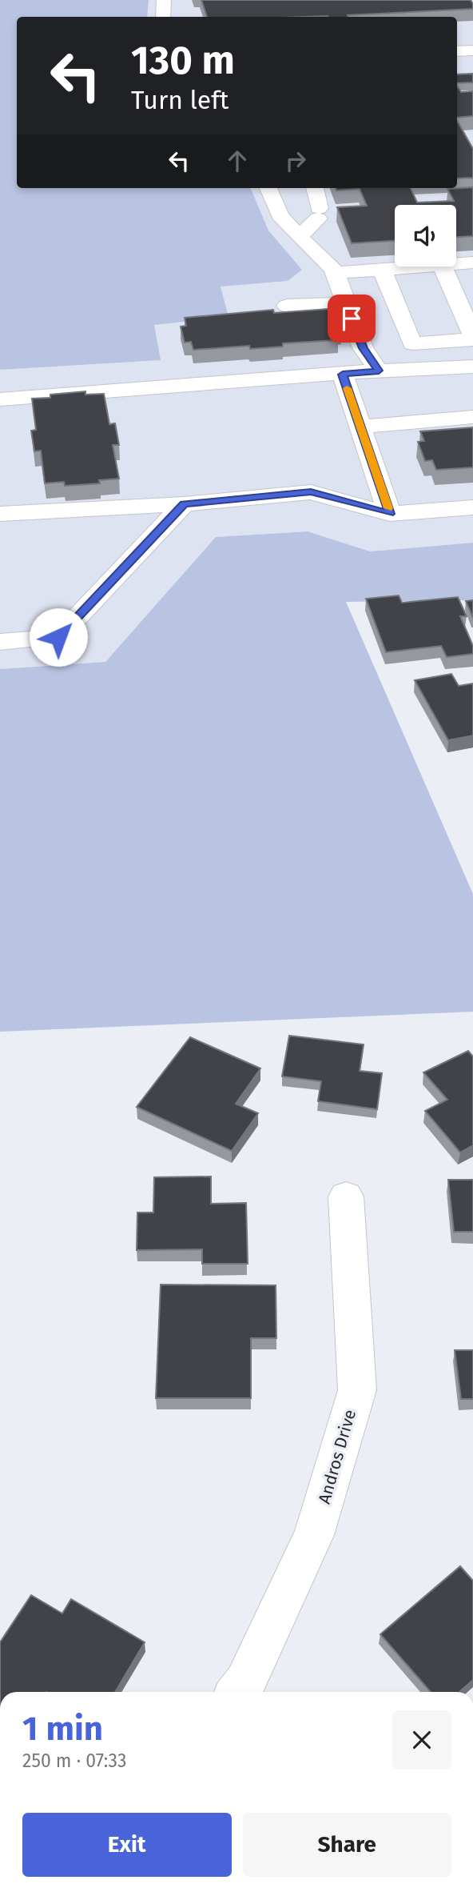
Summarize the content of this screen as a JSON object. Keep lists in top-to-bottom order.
{
  "streets": {
    "street": ["Andros Drive"]
  },
  "page": {
    "turn": ["130 m", "Turn left"],
    "heading": ["1 min", "250 m · 07:33"],
    "buttons": ["Exit", "Share"]
  }
}
